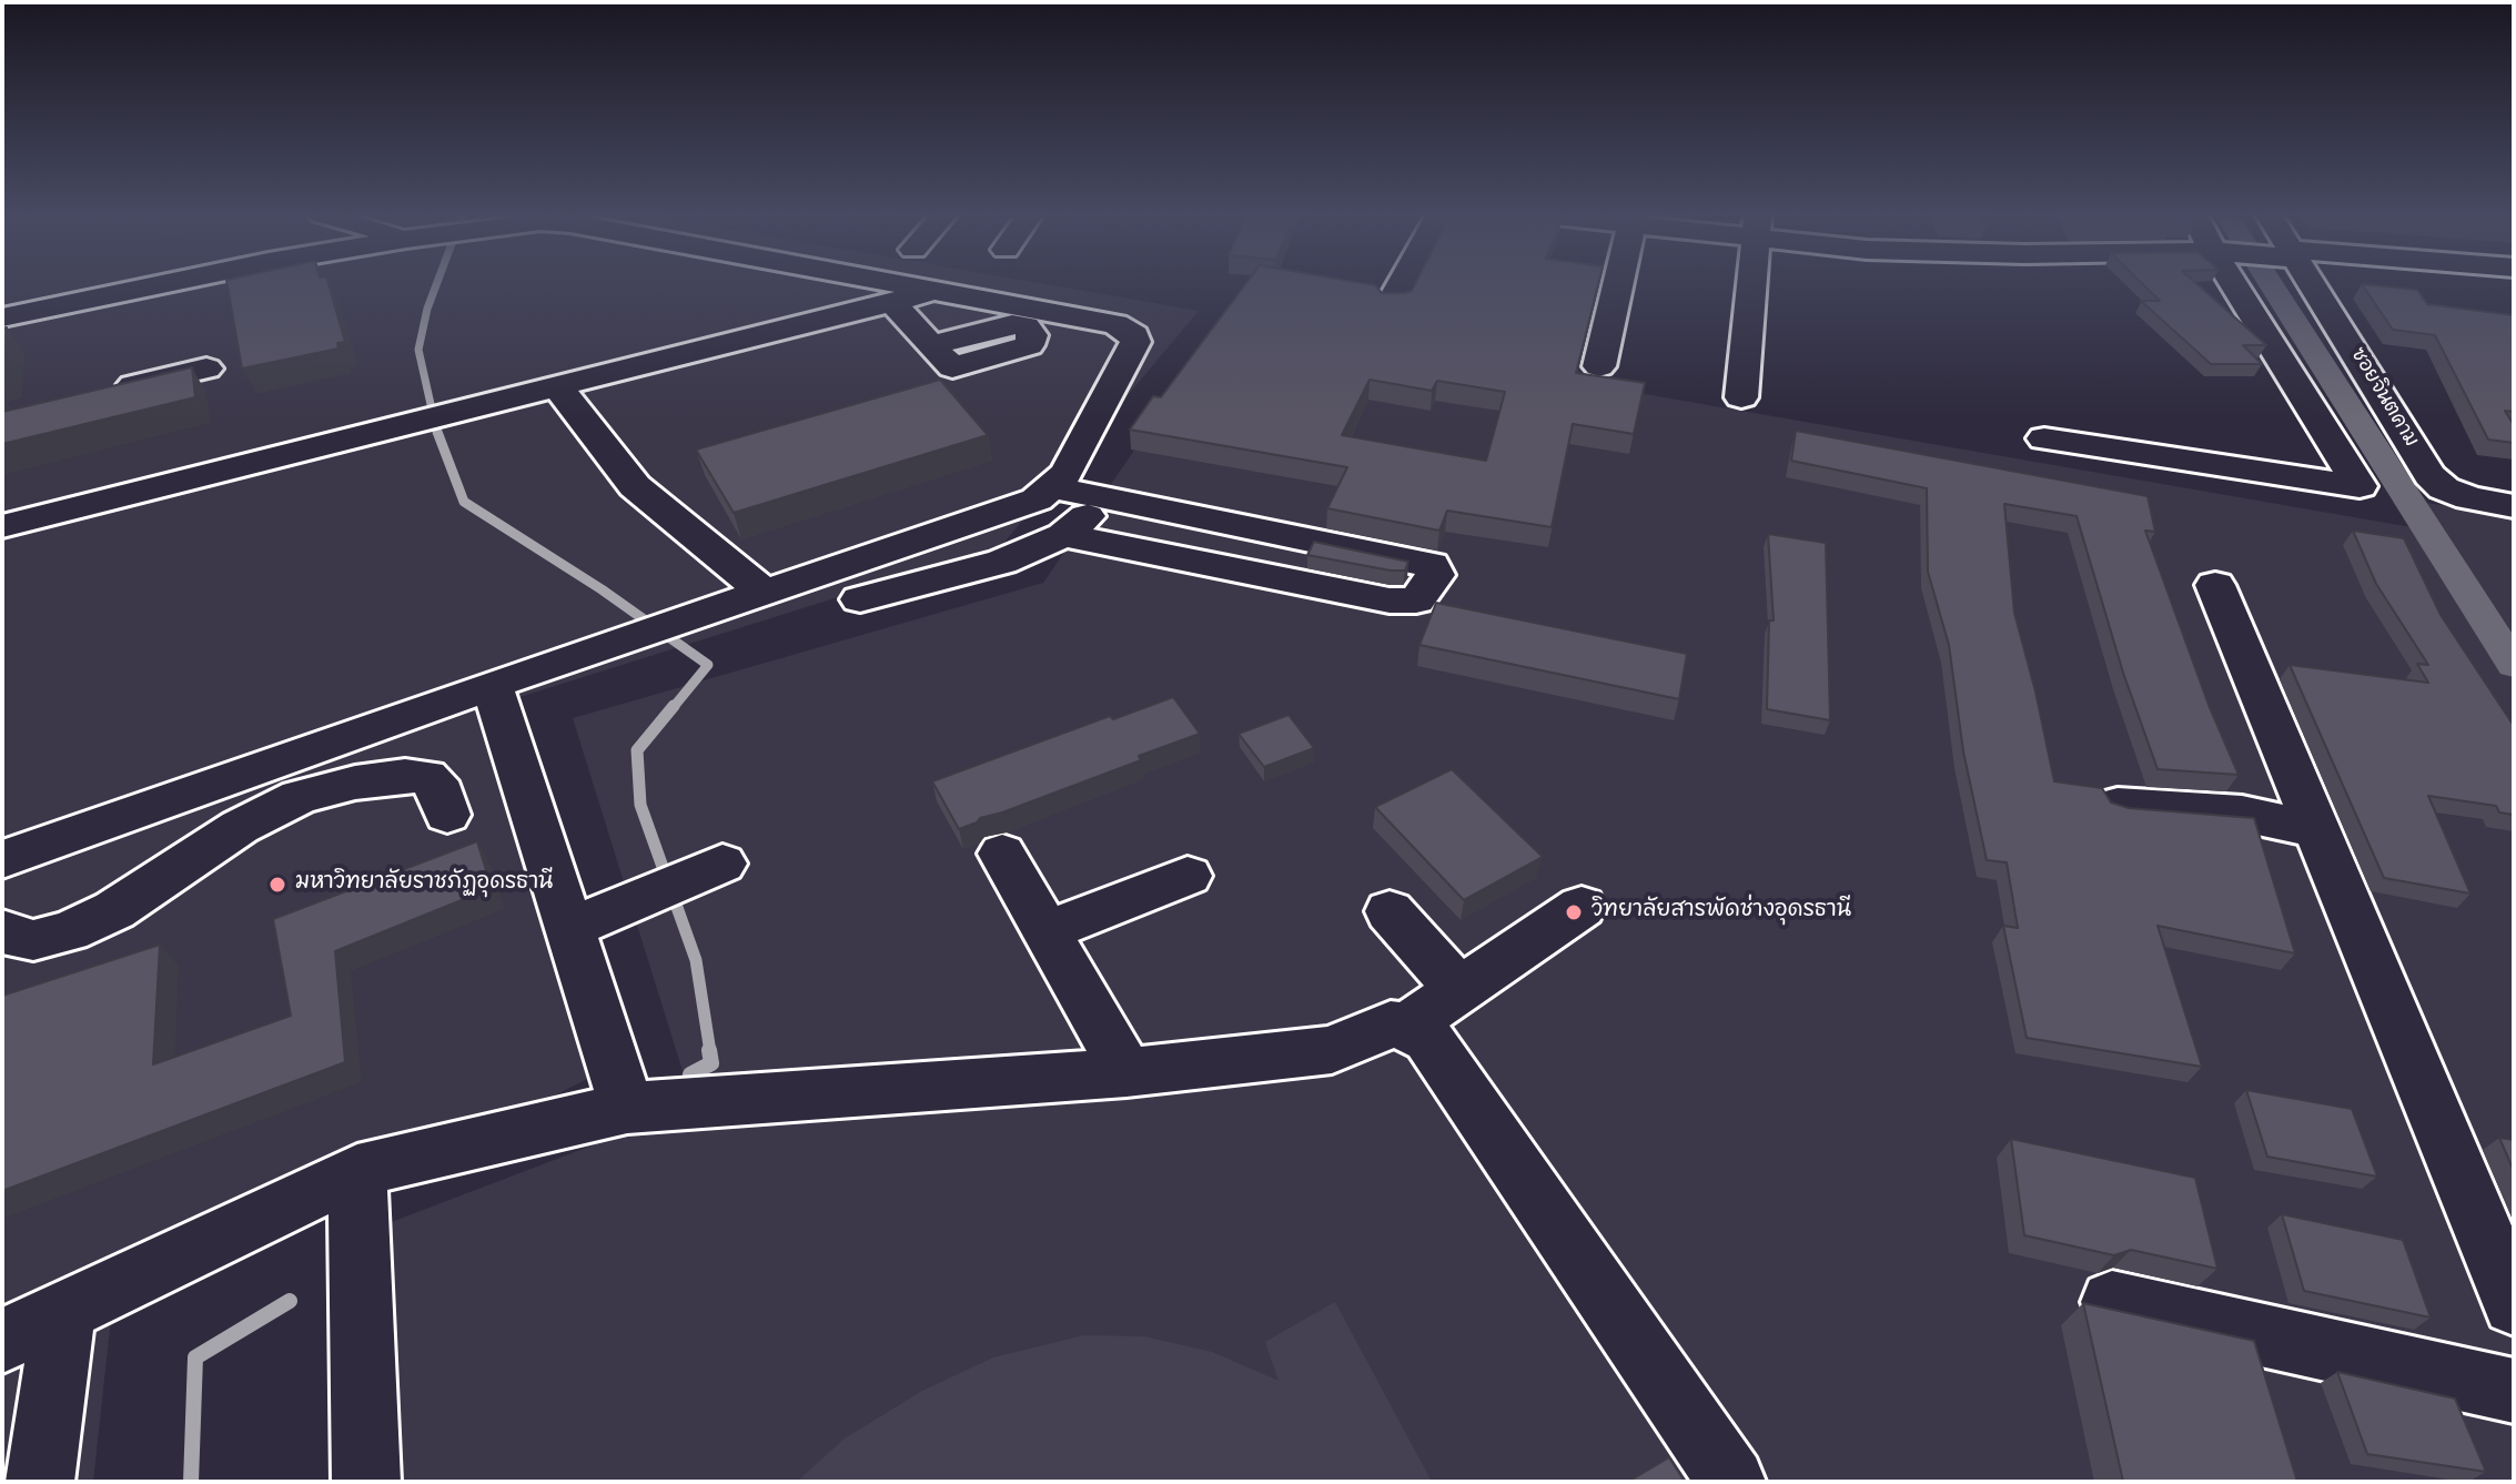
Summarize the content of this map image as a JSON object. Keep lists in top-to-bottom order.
{
  "streets": {
    "street": ["ซอยจินตคาม"]
  },
  "places": ["มหาวิทยาลัยราชภัฏอุดรธานี", "วิทยาลัยสารพัดช่างอุดรธานี"]
}
